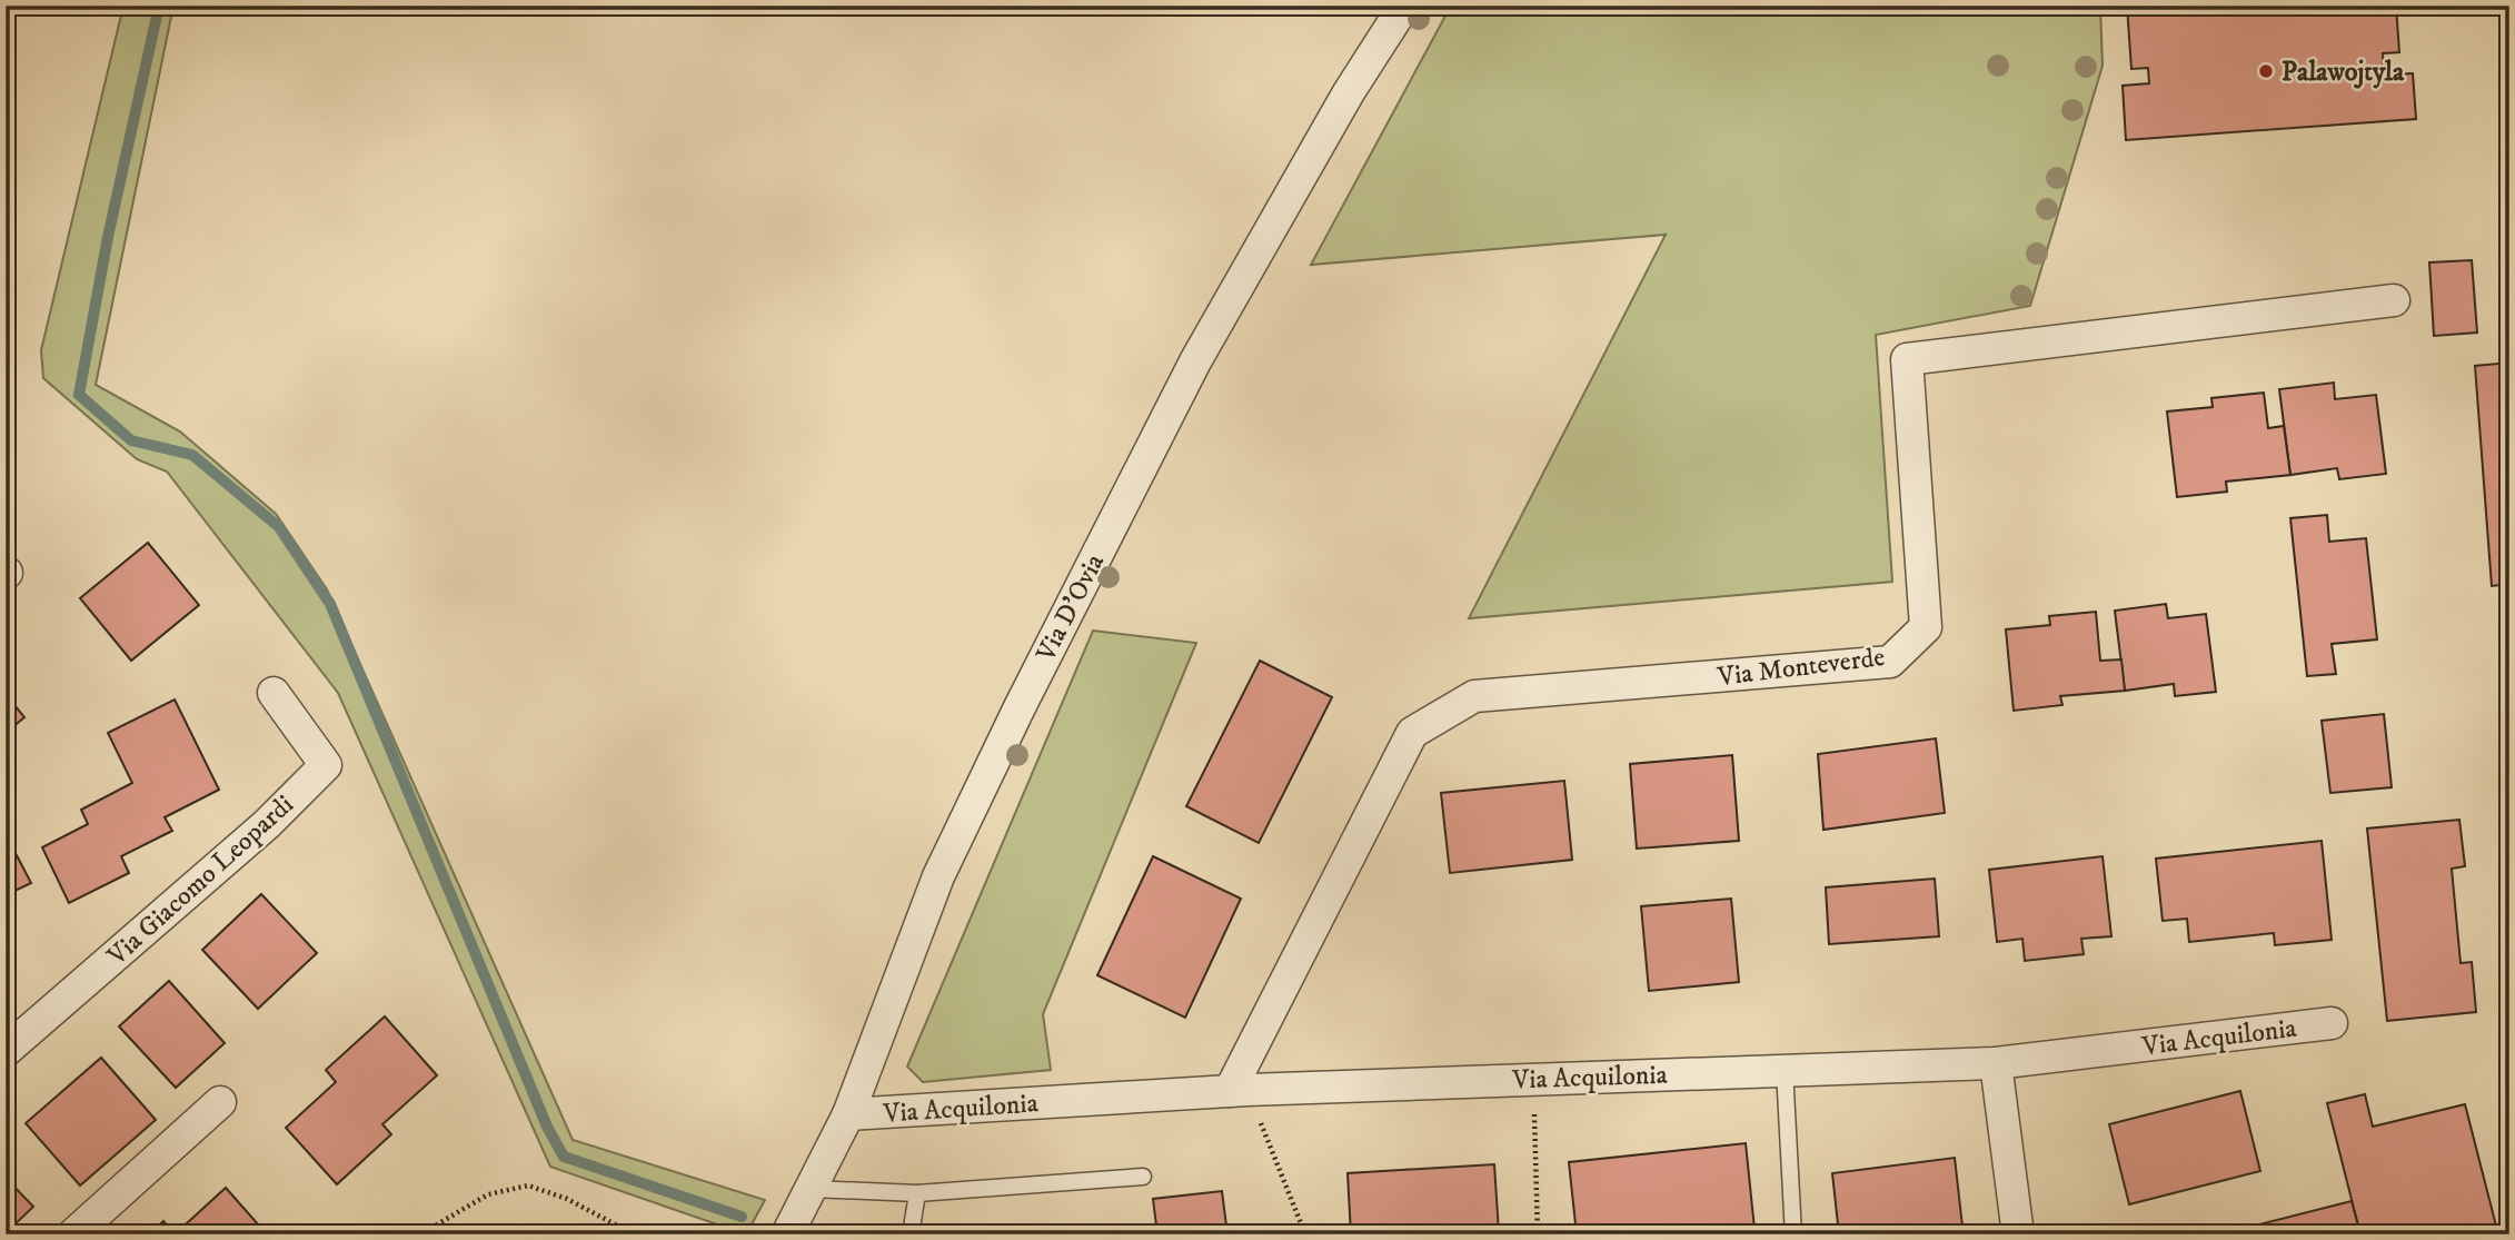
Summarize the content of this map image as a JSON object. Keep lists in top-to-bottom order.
{
  "streets": {
    "street": [
      "Via D'Ovia",
      "Via Monteverde",
      "Via Giacomo Leopardi",
      "Via Acquilonia"
    ]
  },
  "crossings": [
    ["Via D'Ovia", "Via Acquilonia"],
    ["Via Monteverde", "Via Acquilonia"]
  ],
  "places": ["Palawojtyla"]
}
